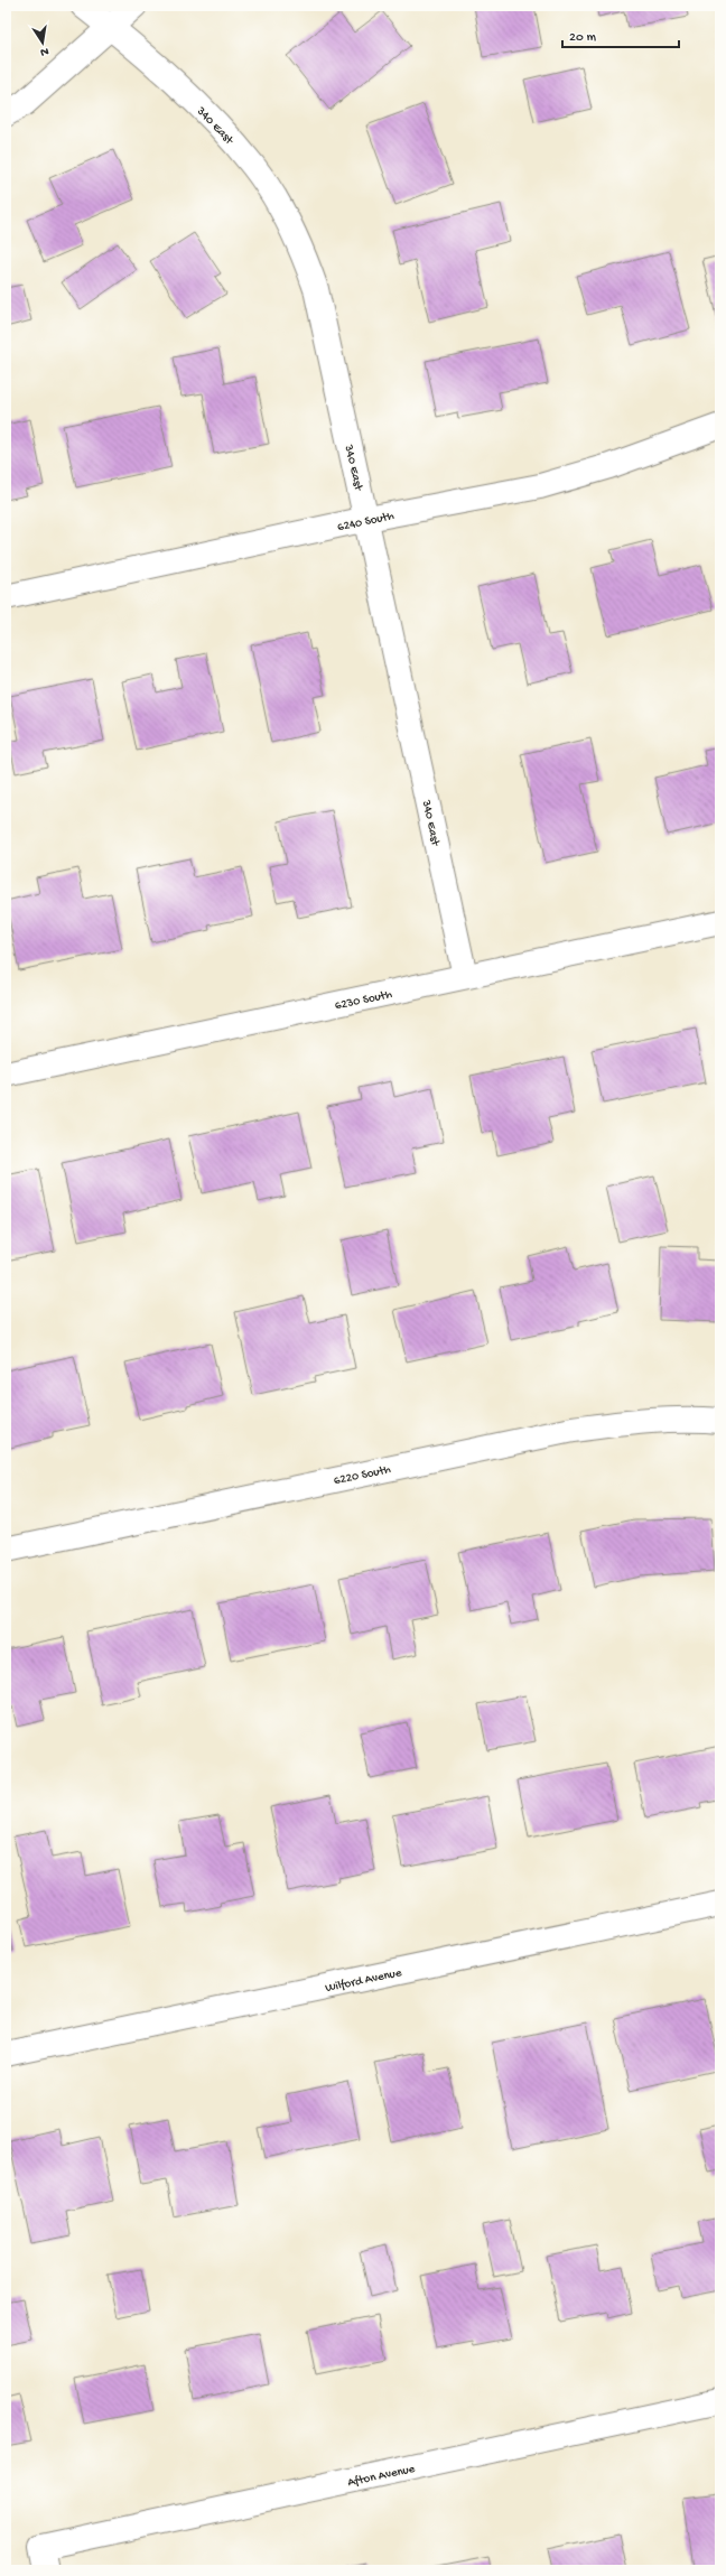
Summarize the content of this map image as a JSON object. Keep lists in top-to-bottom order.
{
  "streets": {
    "street": [
      "340 East",
      "6240 South",
      "6230 South",
      "6220 South",
      "Wilford Avenue",
      "Afton Avenue"
    ]
  },
  "crossings": [
    ["340 East", "6240 South"],
    ["340 East", "6230 South"]
  ],
  "scale_bar": "20 m",
  "north": "bottom"
}
